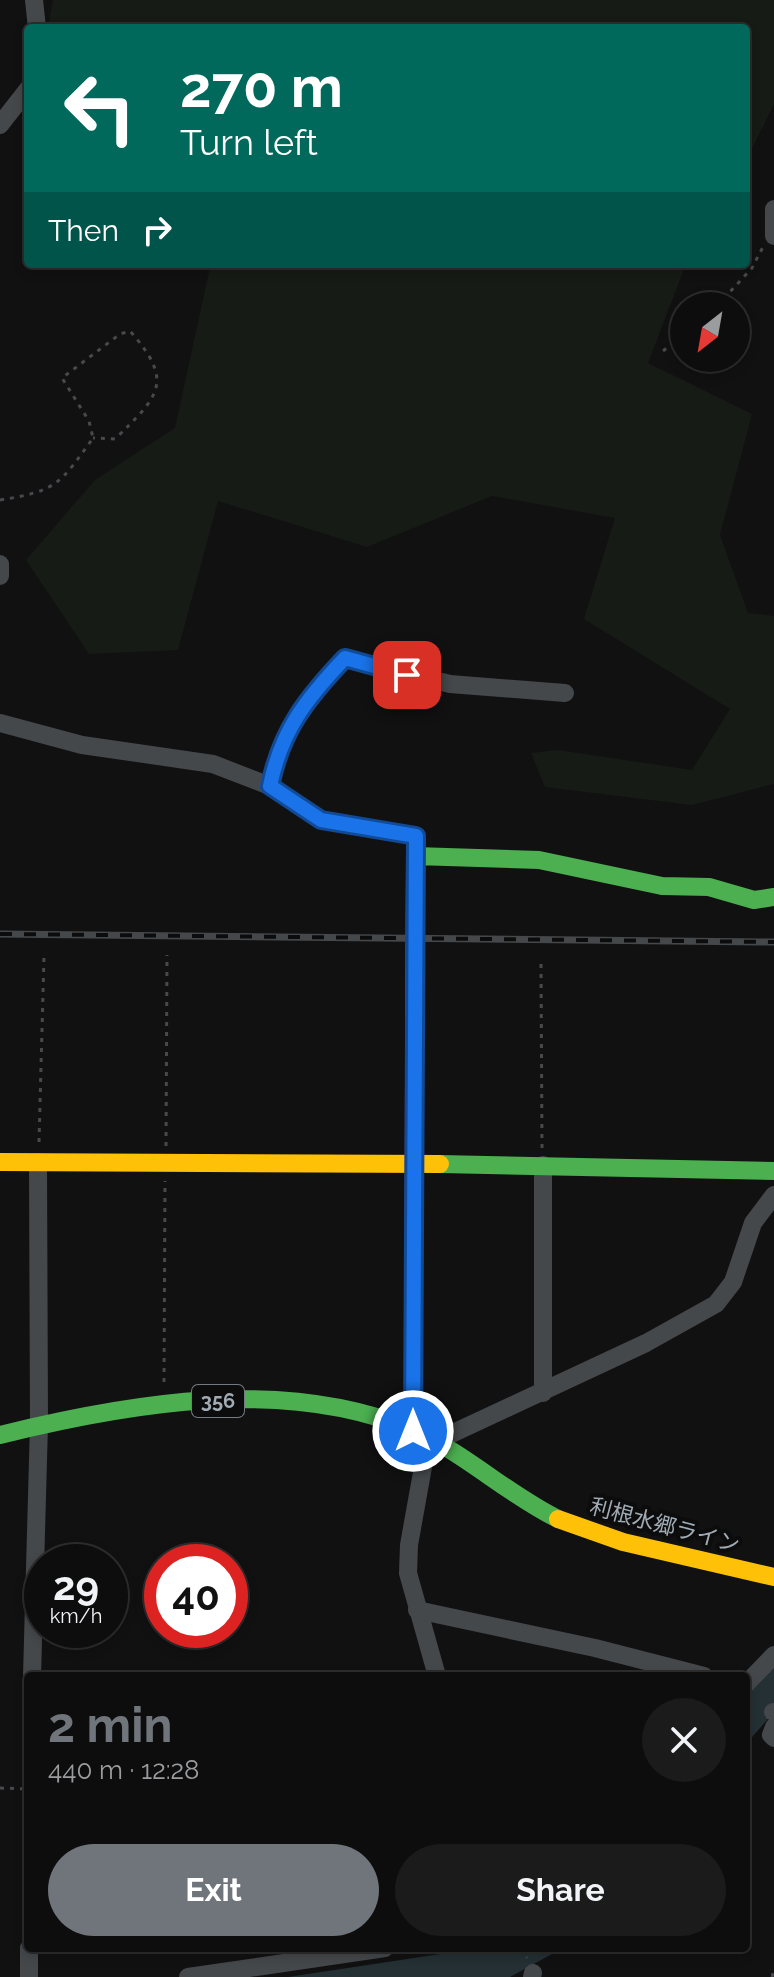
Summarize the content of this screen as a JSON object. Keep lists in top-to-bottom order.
{
  "streets": {
    "main road": ["356", "利根水郷ライン"]
  },
  "north": "bottom left",
  "page": {
    "turn": ["270 m", "Turn left"],
    "then": "Then",
    "speed": "29 km/h",
    "limit": "40",
    "heading": ["2 min", "440 m · 12:28"],
    "buttons": ["Exit", "Share"]
  }
}
